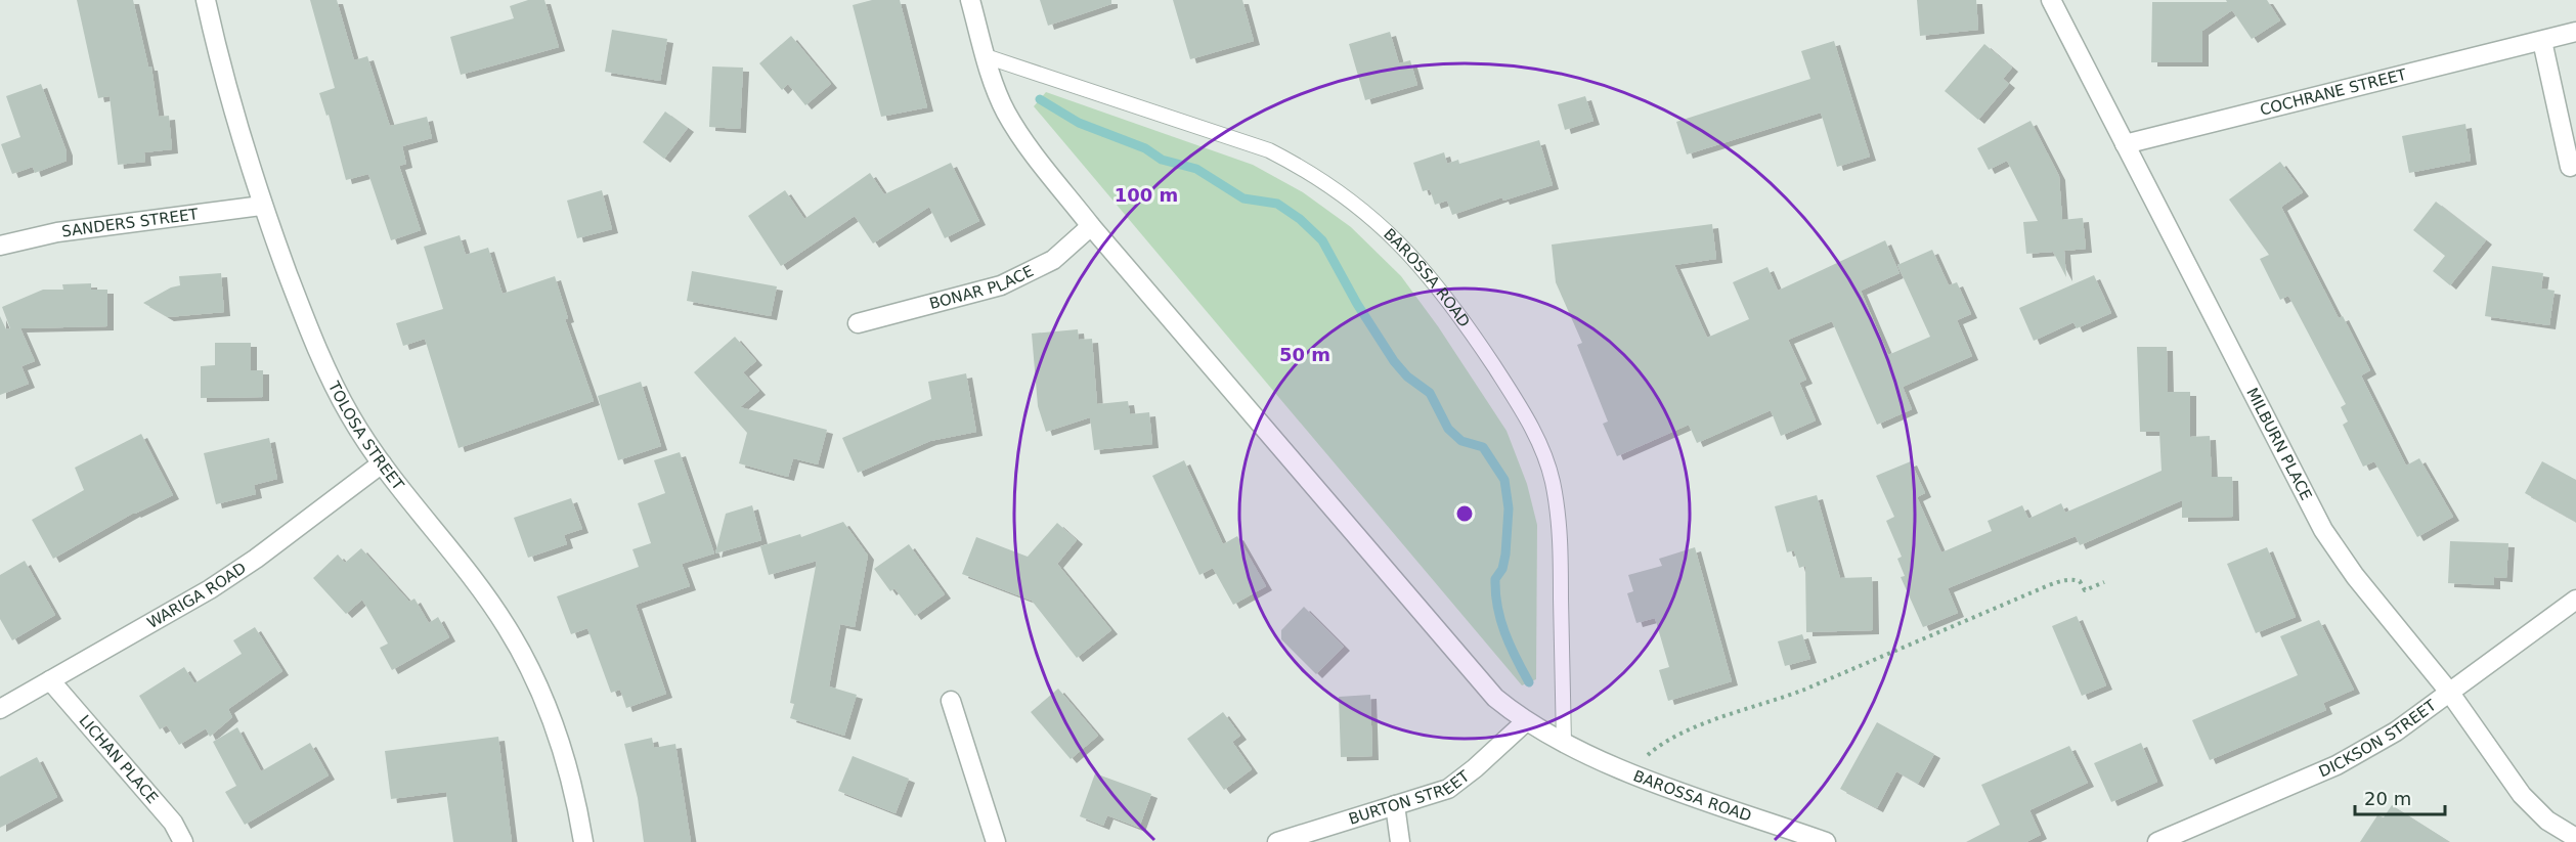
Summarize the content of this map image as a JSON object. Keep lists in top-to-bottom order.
{
  "streets": {
    "street": [
      "COCHRANE STREET",
      "SANDERS STREET",
      "BAROSSA ROAD",
      "BONAR PLACE",
      "TOLOSA STREET",
      "MILBURN PLACE",
      "WARIGA ROAD",
      "DICKSON STREET",
      "LICHAN PLACE",
      "BURTON STREET"
    ]
  },
  "crossings": [
    ["COCHRANE STREET", "MILBURN PLACE"],
    ["SANDERS STREET", "TOLOSA STREET"],
    ["BAROSSA ROAD", "BONAR PLACE"],
    ["BAROSSA ROAD", "BURTON STREET"],
    ["TOLOSA STREET", "WARIGA ROAD"],
    ["MILBURN PLACE", "DICKSON STREET"],
    ["WARIGA ROAD", "LICHAN PLACE"]
  ],
  "scale_bar": "20 m",
  "rings": ["100 m", "50 m"]
}
